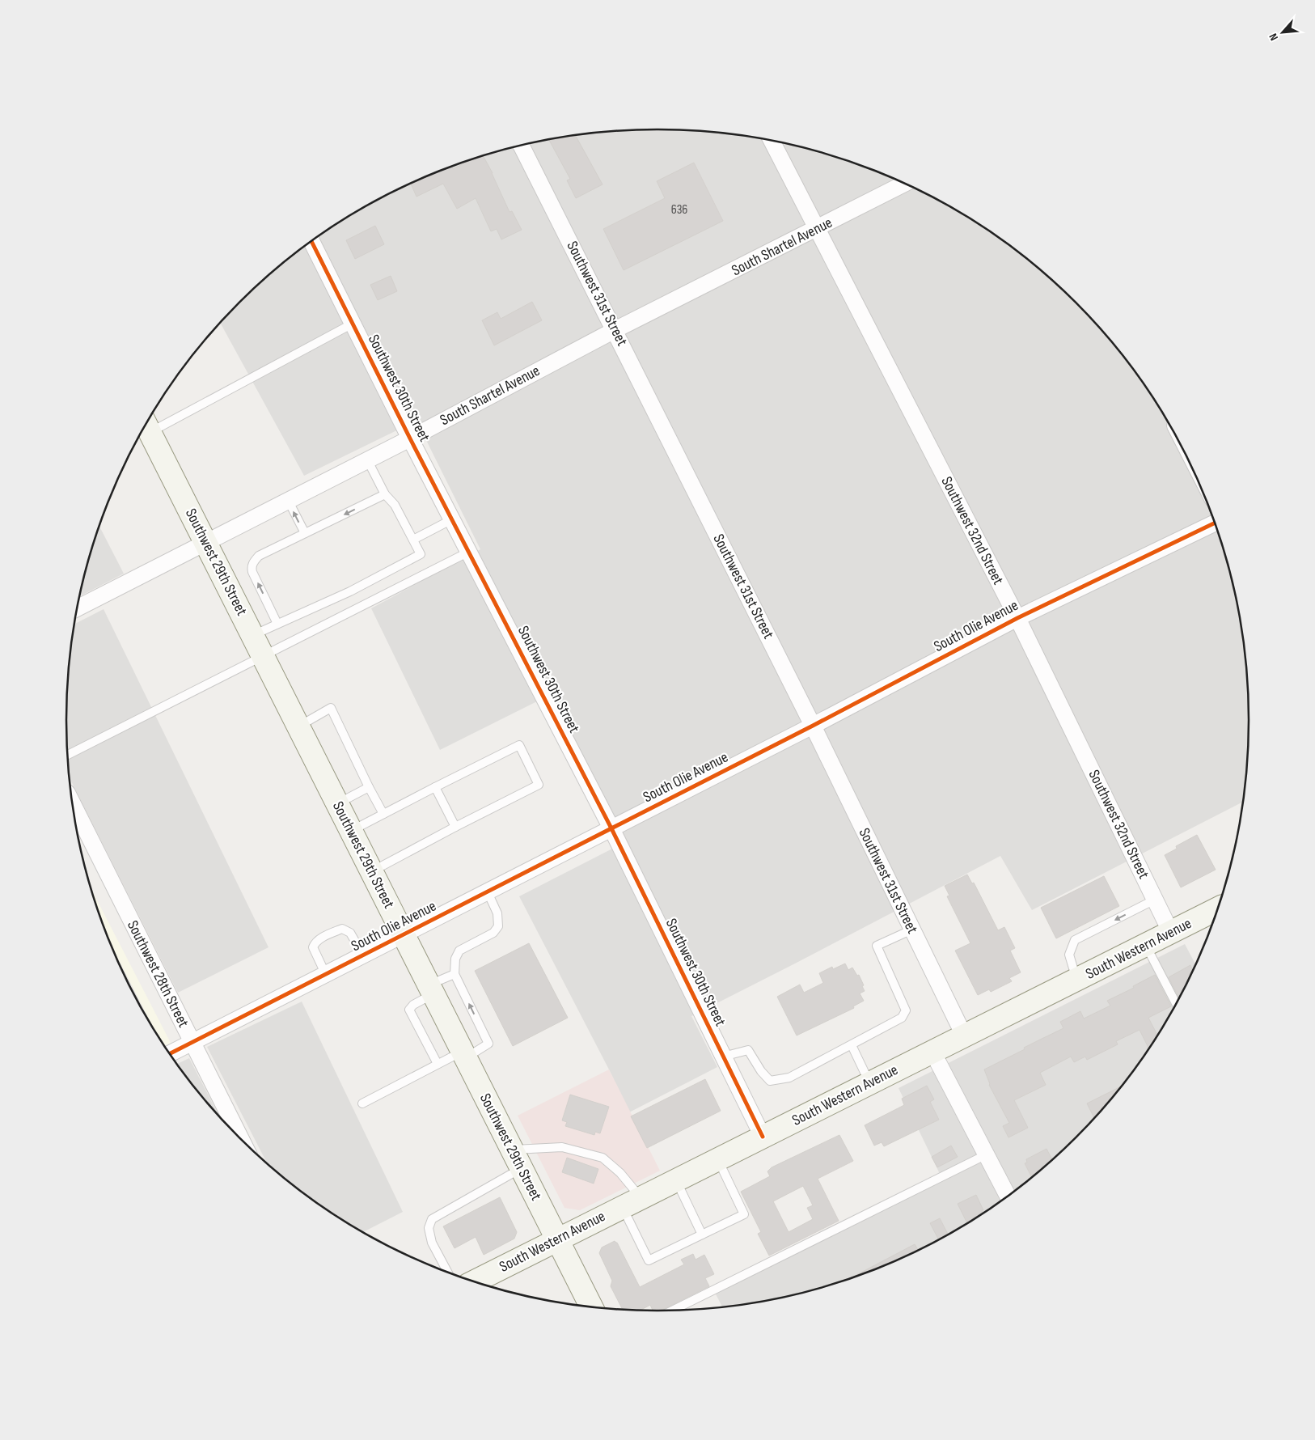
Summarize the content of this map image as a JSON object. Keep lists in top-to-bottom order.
{
  "streets": {
    "main road": ["Southwest 29th Street", "South Western Avenue"],
    "street": [
      "South Shartel Avenue",
      "Southwest 31st Street",
      "Southwest 30th Street",
      "Southwest 32nd Street",
      "South Olie Avenue",
      "Southwest 28th Street"
    ]
  },
  "crossings": [
    ["South Shartel Avenue", "Southwest 31st Street"],
    ["South Shartel Avenue", "Southwest 30th Street"],
    ["South Shartel Avenue", "Southwest 32nd Street"],
    ["South Shartel Avenue", "Southwest 29th Street"],
    ["Southwest 31st Street", "South Olie Avenue"],
    ["Southwest 31st Street", "South Western Avenue"],
    ["Southwest 30th Street", "South Olie Avenue"],
    ["Southwest 30th Street", "South Western Avenue"],
    ["Southwest 32nd Street", "South Olie Avenue"],
    ["Southwest 32nd Street", "South Western Avenue"],
    ["Southwest 29th Street", "South Olie Avenue"],
    ["Southwest 29th Street", "South Western Avenue"],
    ["South Olie Avenue", "Southwest 28th Street"]
  ],
  "house_numbers": ["636"],
  "north": "bottom left"
}
